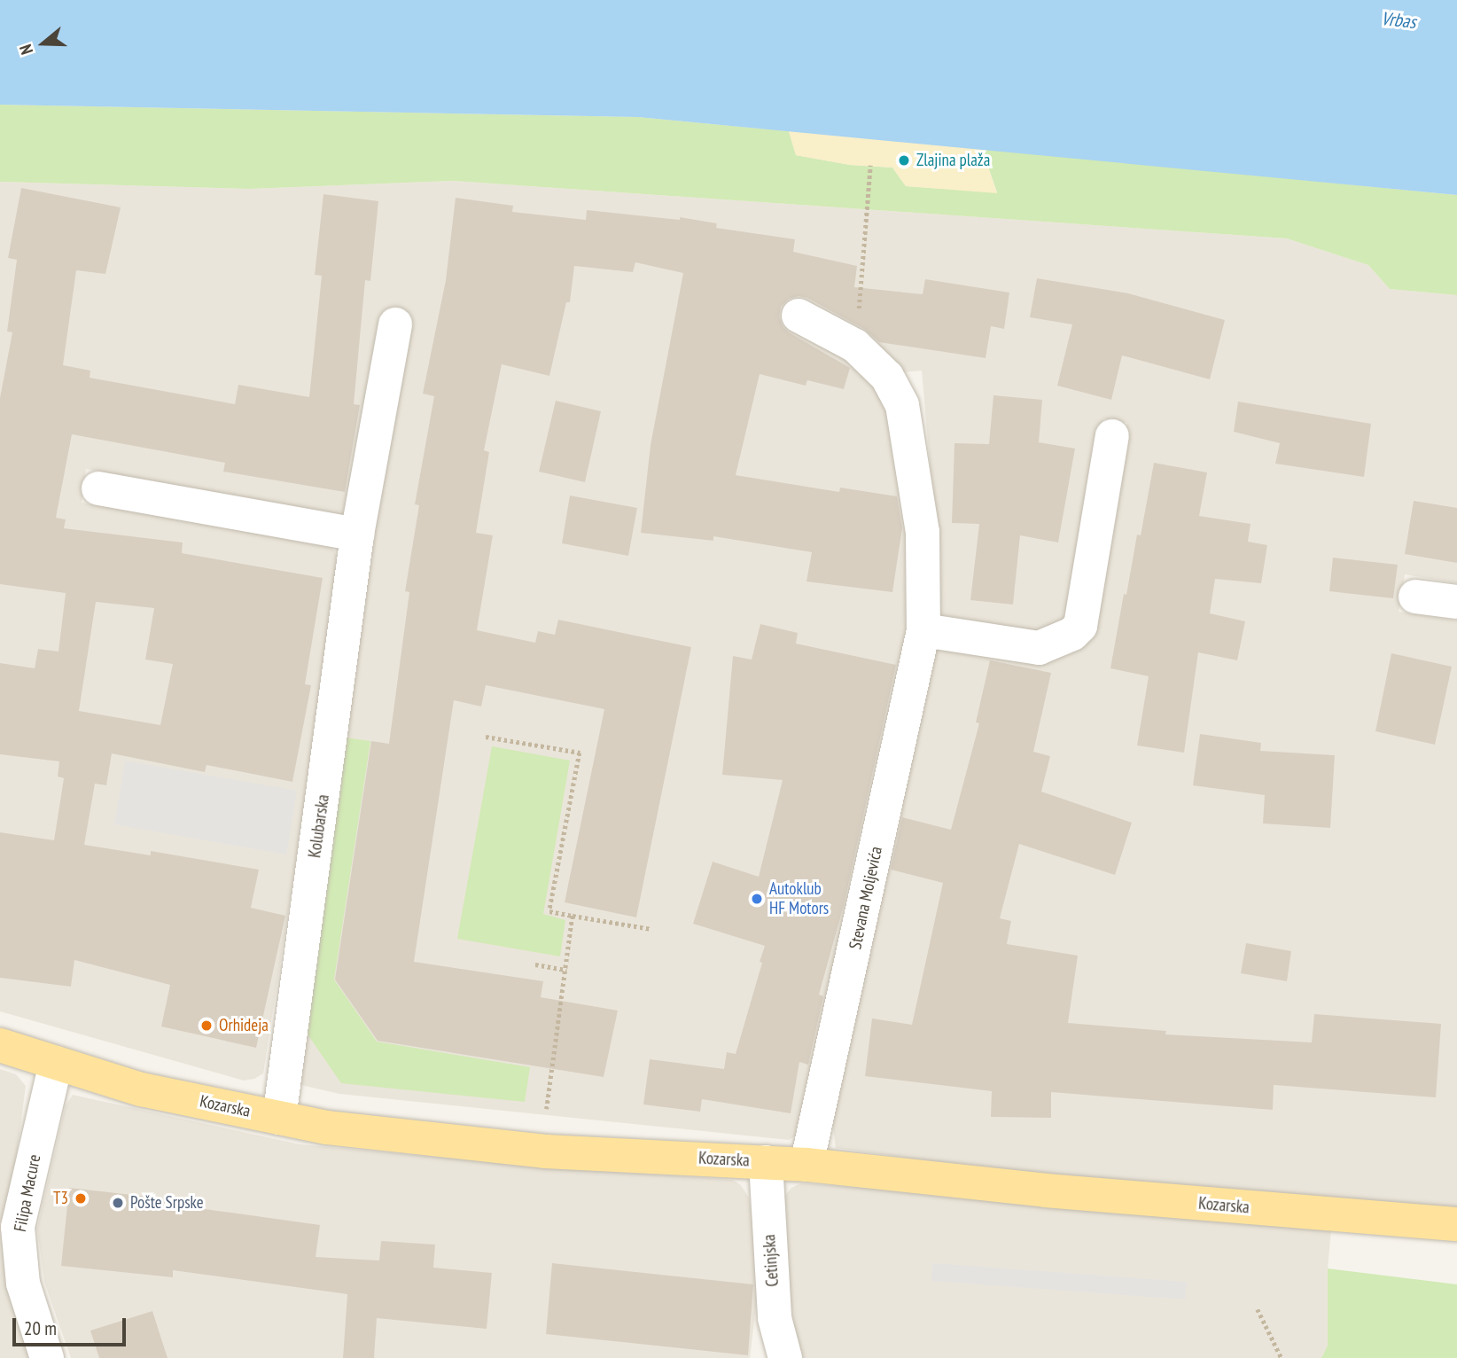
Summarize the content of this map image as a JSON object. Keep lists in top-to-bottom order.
{
  "streets": {
    "main road": ["Kozarska"],
    "street": [
      "Kolubarska",
      "Stevana Moljevića",
      "Filipa Macure",
      "Cetinjska"
    ]
  },
  "crossings": [
    ["Kolubarska", "Kozarska"],
    ["Stevana Moljevića", "Kozarska"],
    ["Kozarska", "Filipa Macure"],
    ["Kozarska", "Cetinjska"]
  ],
  "water": ["Vrbas"],
  "places": [
    "Zlajina plaža",
    "Autoklub HF Motors",
    "Orhideja",
    "T3",
    "Pošte Srpske"
  ],
  "scale_bar": "20 m",
  "north": "left"
}
